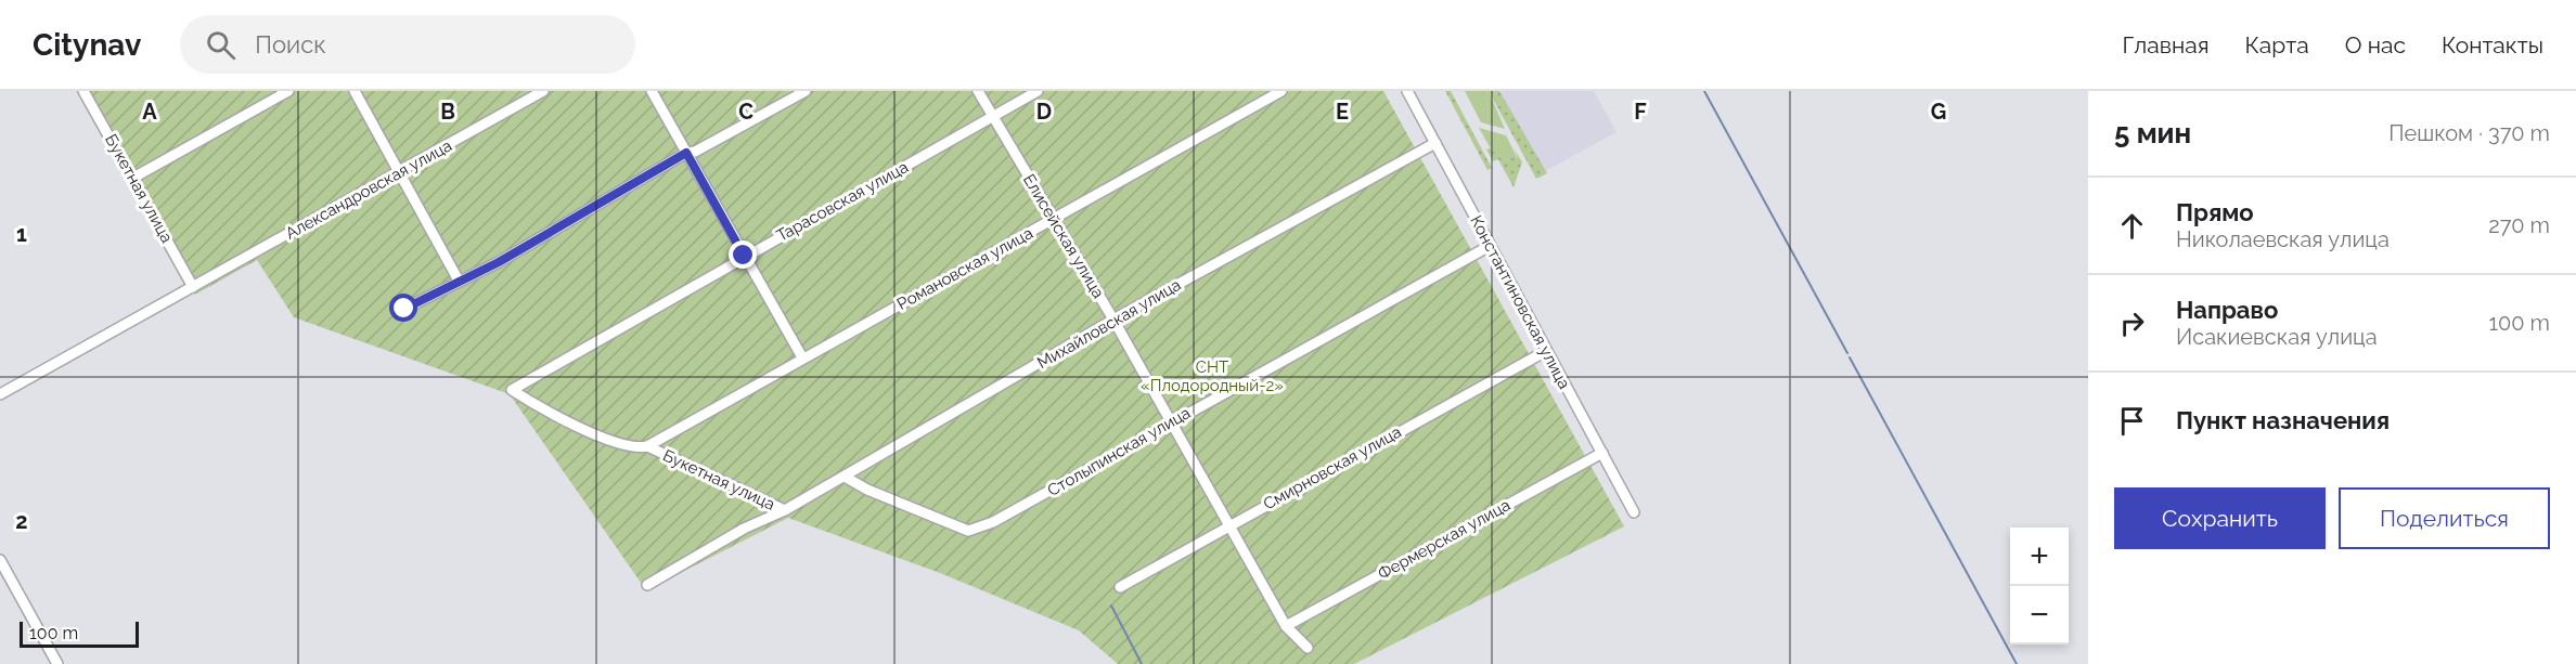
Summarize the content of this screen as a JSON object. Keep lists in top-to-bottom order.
{
  "streets": {
    "street": [
      "Букетная улица",
      "Александровская улица",
      "Тарасовская улица",
      "Елисейская улица",
      "Романовская улица",
      "Константиновская улица",
      "Михайловская улица",
      "Столыпинская улица",
      "Смирновская улица",
      "Фермерская улица"
    ]
  },
  "crossings": [
    ["Букетная улица", "Александровская улица"],
    ["Букетная улица", "Тарасовская улица"],
    ["Букетная улица", "Романовская улица"],
    ["Букетная улица", "Михайловская улица"],
    ["Тарасовская улица", "Елисейская улица"],
    ["Елисейская улица", "Романовская улица"],
    ["Елисейская улица", "Михайловская улица"],
    ["Елисейская улица", "Столыпинская улица"],
    ["Елисейская улица", "Смирновская улица"],
    ["Елисейская улица", "Фермерская улица"],
    ["Константиновская улица", "Михайловская улица"],
    ["Константиновская улица", "Столыпинская улица"],
    ["Константиновская улица", "Смирновская улица"],
    ["Константиновская улица", "Фермерская улица"],
    ["Михайловская улица", "Столыпинская улица"]
  ],
  "parks": ["СНТ «Плодородный-2»"],
  "scale_bar": "100 m",
  "page": {
    "header": "Citynav",
    "search": "Поиск",
    "nav": [
      "Главная",
      "Карта",
      "О нас",
      "Контакты"
    ],
    "heading": ["5 мин", "Пешком · 370 m"],
    "list": [
      ["Прямо", "Николаевская улица", "270 m"],
      ["Направо", "Исакиевская улица", "100 m"],
      "Пункт назначения"
    ],
    "buttons": ["Сохранить", "Поделиться"],
    "map_buttons": ["+", "−"],
    "scale": "100 m"
  },
  "grid": {
    "columns": [
      "A",
      "B",
      "C",
      "D",
      "E",
      "F",
      "G"
    ],
    "rows": ["1", "2"]
  }
}
